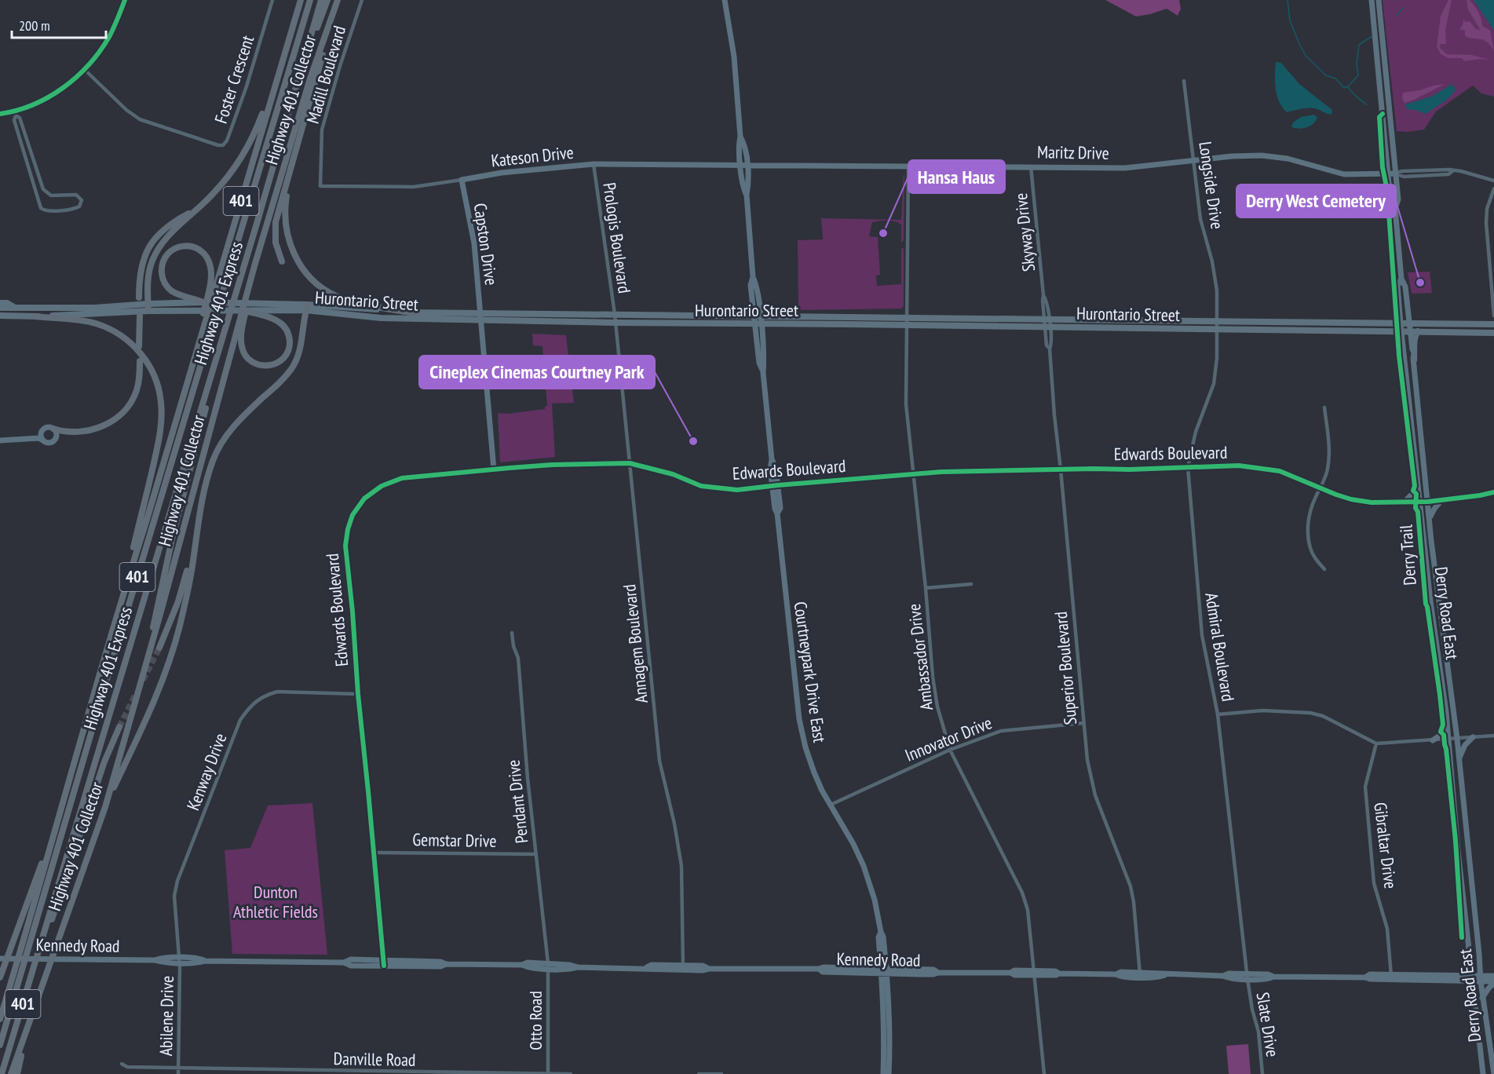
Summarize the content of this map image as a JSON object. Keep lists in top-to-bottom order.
{
  "streets": {
    "highway": ["Highway 401 Collector", "401", "Highway 401 Express"],
    "main road": [
      "Maritz Drive",
      "Kateson Drive",
      "Capston Drive",
      "Hurontario Street",
      "Edwards Boulevard",
      "Derry Road East",
      "Courtneypark Drive East",
      "Kennedy Road"
    ],
    "street": [
      "Madill Boulevard",
      "Foster Crescent",
      "Longside Drive",
      "Skyway Drive",
      "Prologis Boulevard",
      "Annagem Boulevard",
      "Admiral Boulevard",
      "Ambassador Drive",
      "Superior Boulevard",
      "Innovator Drive",
      "Kenway Drive",
      "Pendant Drive",
      "Gemstar Drive",
      "Gibraltar Drive",
      "Abilene Drive",
      "Otto Road",
      "Slate Drive",
      "Danville Road"
    ],
    "cycle path": ["Derry Trail"]
  },
  "crossings": [
    ["Madill Boulevard", "Kateson Drive"],
    ["Maritz Drive", "Kateson Drive"],
    ["Maritz Drive", "Longside Drive"],
    ["Maritz Drive", "Skyway Drive"],
    ["Maritz Drive", "Ambassador Drive"],
    ["Maritz Drive", "Courtneypark Drive East"],
    ["Kateson Drive", "Prologis Boulevard"],
    ["Kateson Drive", "Capston Drive"],
    ["Kateson Drive", "Courtneypark Drive East"],
    ["Longside Drive", "Hurontario Street"],
    ["Longside Drive", "Admiral Boulevard"],
    ["Skyway Drive", "Hurontario Street"],
    ["Skyway Drive", "Superior Boulevard"],
    ["Prologis Boulevard", "Hurontario Street"],
    ["Prologis Boulevard", "Annagem Boulevard"],
    ["Capston Drive", "Hurontario Street"],
    ["Capston Drive", "Edwards Boulevard"],
    ["Hurontario Street", "Derry Road East"],
    ["Hurontario Street", "Annagem Boulevard"],
    ["Hurontario Street", "Admiral Boulevard"],
    ["Hurontario Street", "Ambassador Drive"],
    ["Hurontario Street", "Superior Boulevard"],
    ["Hurontario Street", "Courtneypark Drive East"],
    ["Edwards Boulevard", "Derry Road East"],
    ["Edwards Boulevard", "Annagem Boulevard"],
    ["Edwards Boulevard", "Admiral Boulevard"],
    ["Edwards Boulevard", "Ambassador Drive"],
    ["Edwards Boulevard", "Superior Boulevard"],
    ["Edwards Boulevard", "Courtneypark Drive East"],
    ["Edwards Boulevard", "Kenway Drive"],
    ["Edwards Boulevard", "Gemstar Drive"],
    ["Edwards Boulevard", "Kennedy Road"],
    ["Derry Road East", "Kennedy Road"],
    ["Annagem Boulevard", "Kennedy Road"],
    ["Admiral Boulevard", "Kennedy Road"],
    ["Admiral Boulevard", "Slate Drive"],
    ["Ambassador Drive", "Innovator Drive"],
    ["Ambassador Drive", "Kennedy Road"],
    ["Superior Boulevard", "Innovator Drive"],
    ["Superior Boulevard", "Kennedy Road"],
    ["Courtneypark Drive East", "Innovator Drive"],
    ["Courtneypark Drive East", "Kennedy Road"],
    ["Kenway Drive", "Kennedy Road"],
    ["Kenway Drive", "Abilene Drive"],
    ["Pendant Drive", "Gemstar Drive"],
    ["Pendant Drive", "Kennedy Road"],
    ["Pendant Drive", "Otto Road"],
    ["Gibraltar Drive", "Kennedy Road"],
    ["Kennedy Road", "Abilene Drive"],
    ["Kennedy Road", "Otto Road"],
    ["Kennedy Road", "Slate Drive"],
    ["Abilene Drive", "Danville Road"],
    ["Otto Road", "Danville Road"]
  ],
  "parks": ["Dunton Athletic Fields"],
  "places": ["Hansa Haus", "Derry West Cemetery", "Cineplex Cinemas Courtney Park"],
  "scale_bar": "200 m"
}
